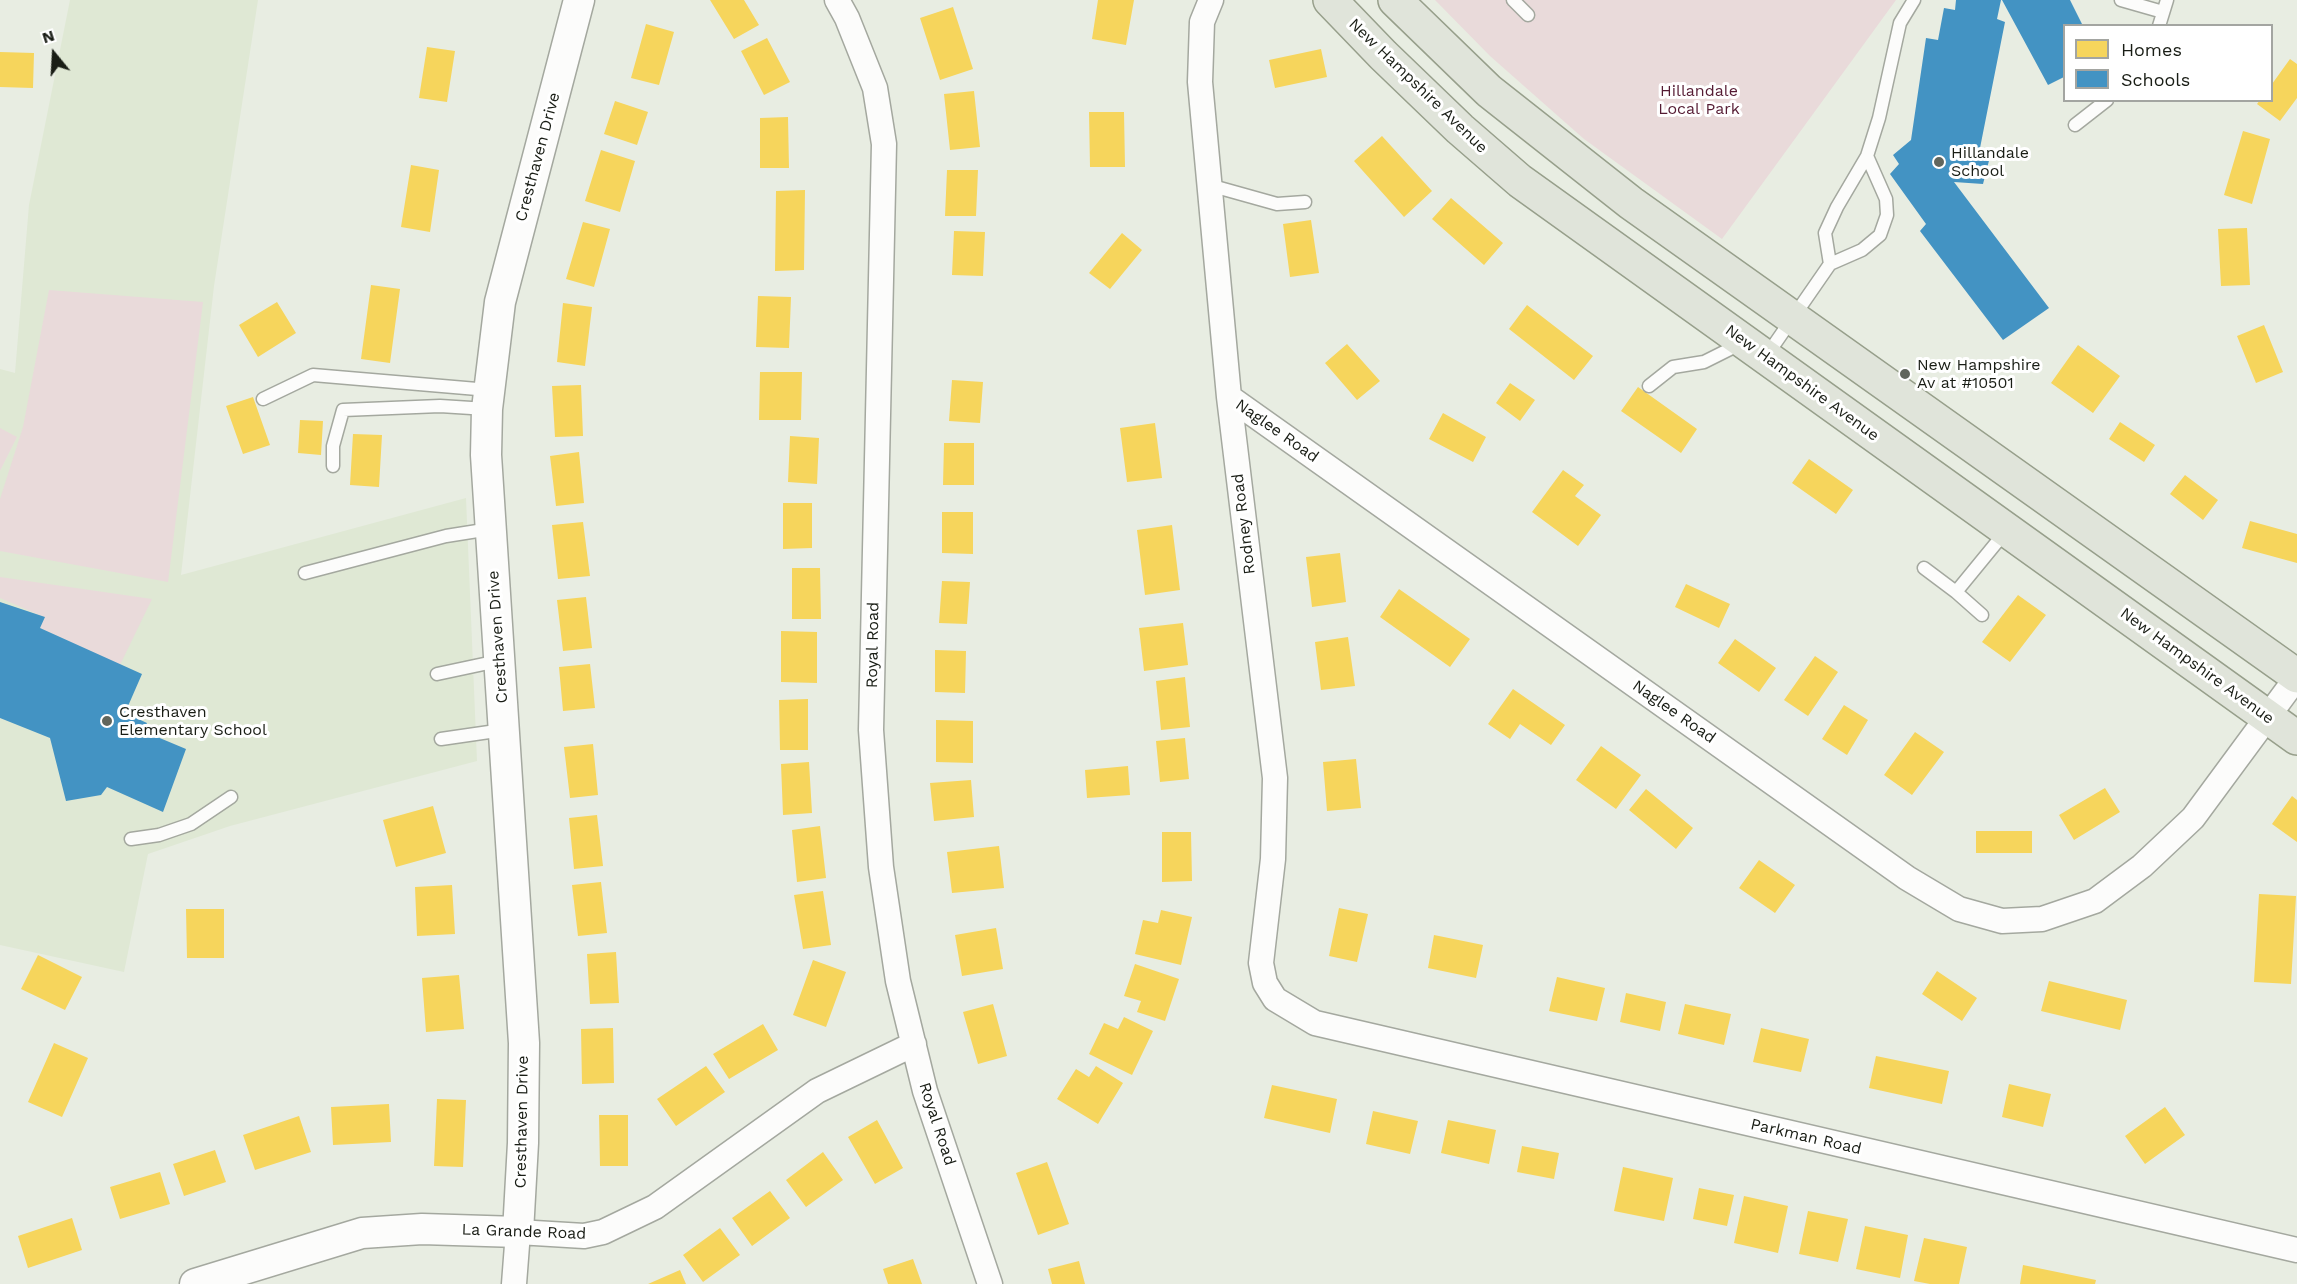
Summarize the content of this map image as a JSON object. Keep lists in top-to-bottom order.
{
  "streets": {
    "main road": ["New Hampshire Avenue"],
    "street": [
      "Cresthaven Drive",
      "Naglee Road",
      "Rodney Road",
      "Royal Road",
      "Parkman Road",
      "La Grande Road"
    ]
  },
  "crossings": [
    ["New Hampshire Avenue", "Naglee Road"],
    ["Cresthaven Drive", "La Grande Road"],
    ["Naglee Road", "Rodney Road"],
    ["Rodney Road", "Parkman Road"],
    ["Royal Road", "La Grande Road"]
  ],
  "parks": ["Hillandale Local Park"],
  "places": ["Hillandale School", "New Hampshire Av at #10501", "Cresthaven Elementary School"],
  "legend": ["Homes", "Schools"],
  "north": "top"
}
